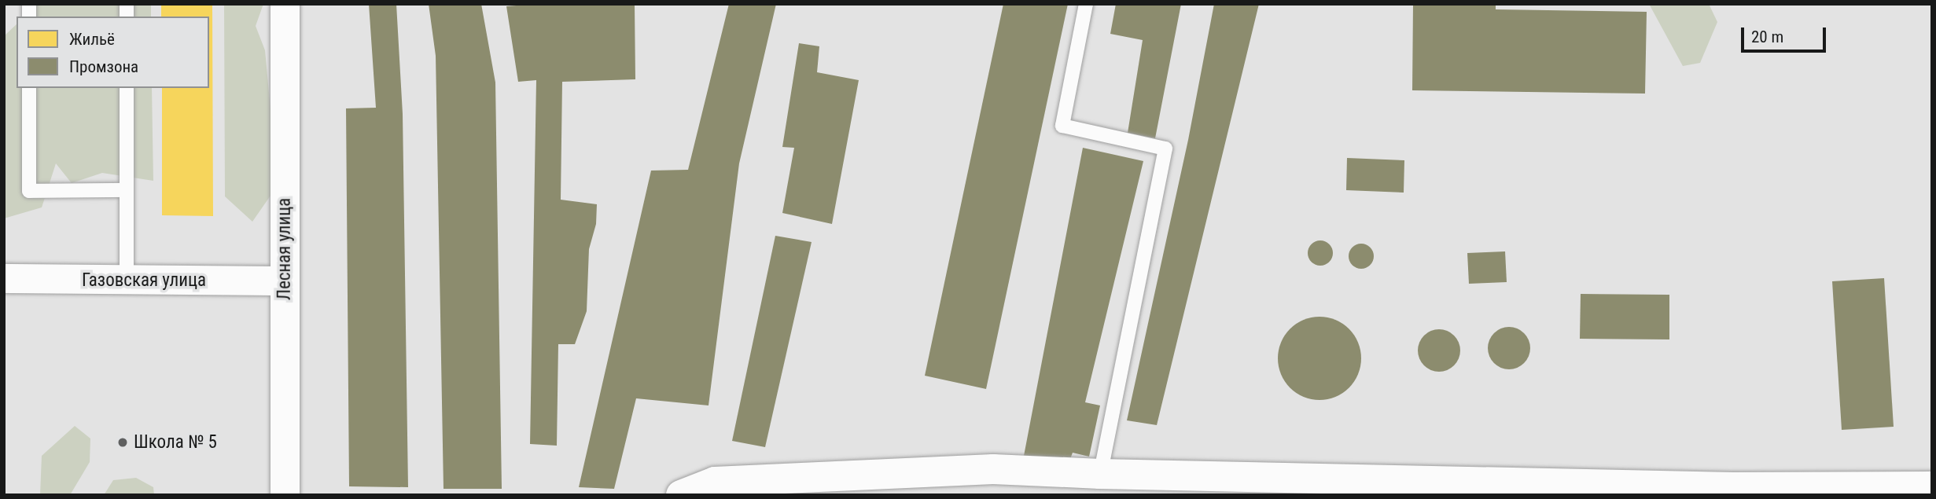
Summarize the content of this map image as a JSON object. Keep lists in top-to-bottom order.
{
  "streets": {
    "street": ["Лесная улица", "Газовская улица"]
  },
  "crossings": [
    ["Лесная улица", "Газовская улица"]
  ],
  "places": ["Школа № 5"],
  "legend": ["Жильё", "Промзона"],
  "scale_bar": "20 m"
}
